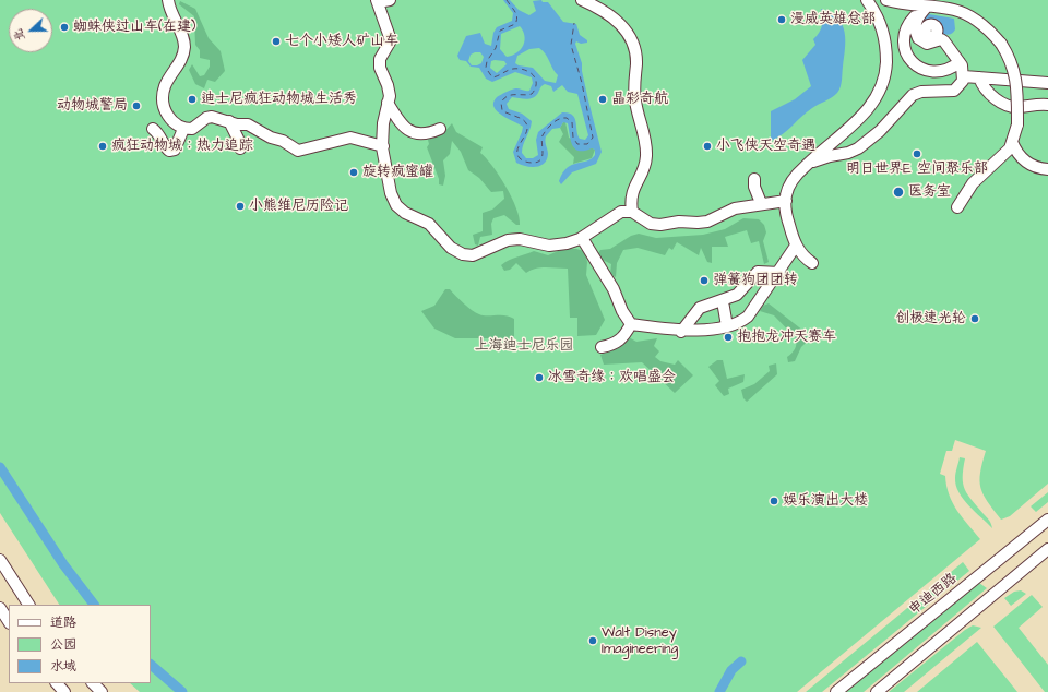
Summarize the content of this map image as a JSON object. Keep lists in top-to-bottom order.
{
  "streets": {
    "street": ["申迪西路"]
  },
  "parks": ["上海迪士尼乐园"],
  "places": [
    "漫威英雄总部",
    "蜘蛛侠过山车(在建)",
    "七个小矮人矿山车",
    "迪士尼疯狂动物城生活秀",
    "晶彩奇航",
    "动物城警局",
    "疯狂动物城：热力追踪",
    "小飞侠天空奇遇",
    "明日世界E 空间聚乐部",
    "旋转疯蜜罐",
    "医务室",
    "小熊维尼历险记",
    "弹簧狗团团转",
    "创极速光轮",
    "抱抱龙冲天赛车",
    "冰雪奇缘：欢唱盛会",
    "娱乐演出大楼",
    "Walt Disney Imagineering"
  ],
  "legend": ["道路", "公园", "水域"],
  "north": "left"
}
